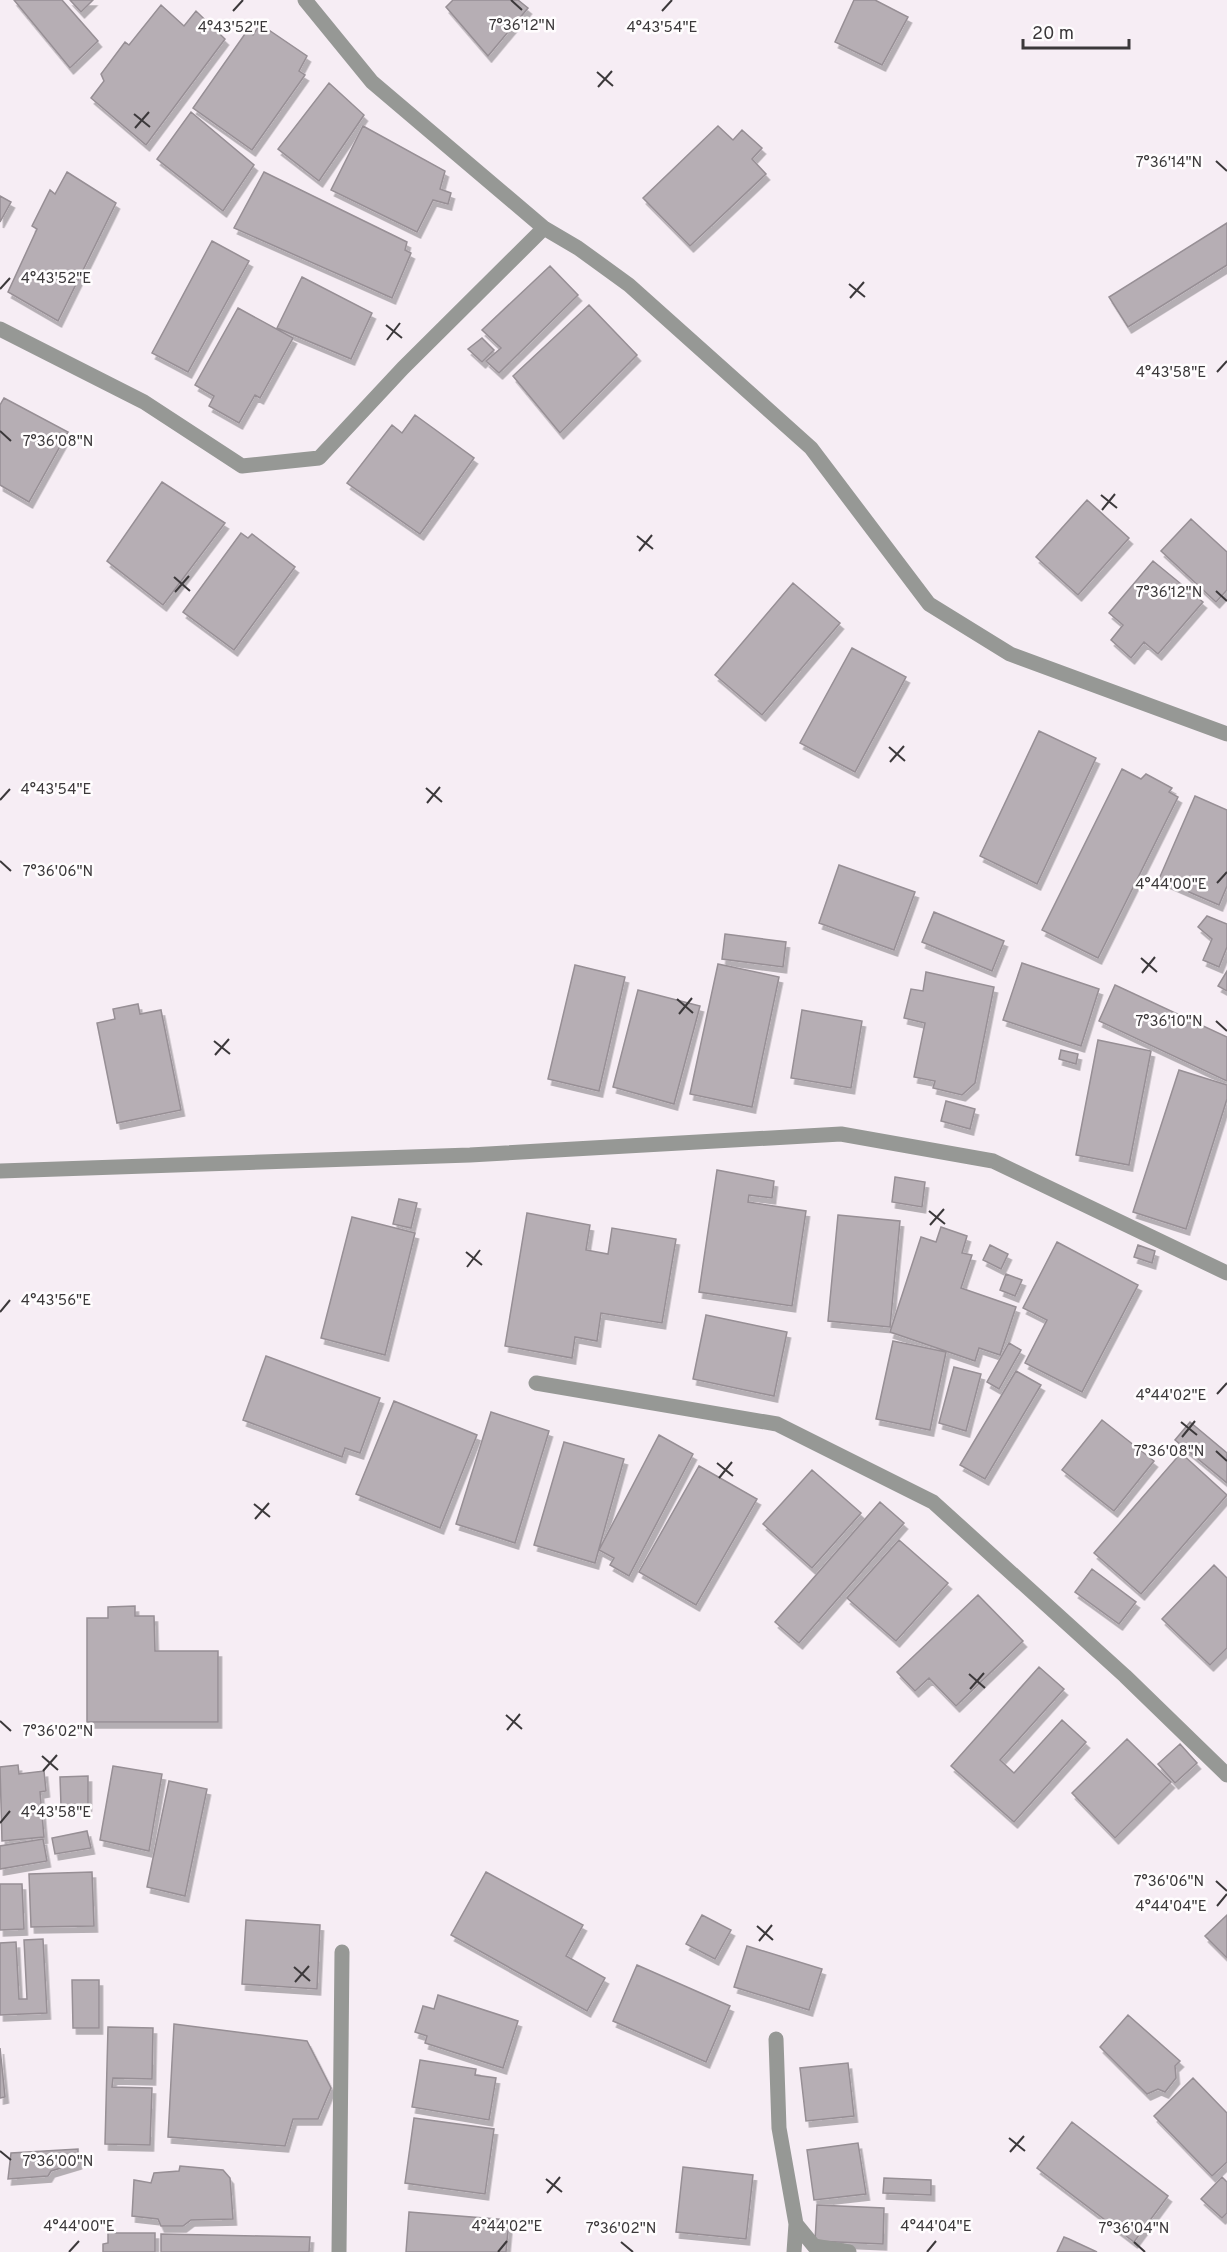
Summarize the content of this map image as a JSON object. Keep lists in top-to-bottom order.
{
  "scale_bar": "20 m",
  "coordinates": [
    "7°36'12\"N",
    "4°43'52\"E",
    "4°43'54\"E",
    "7°36'14\"N",
    "4°43'58\"E",
    "7°36'08\"N",
    "7°36'06\"N",
    "4°44'00\"E",
    "7°36'10\"N",
    "4°43'56\"E",
    "4°44'02\"E",
    "7°36'02\"N",
    "4°44'04\"E",
    "7°36'00\"N",
    "7°36'04\"N"
  ]
}
